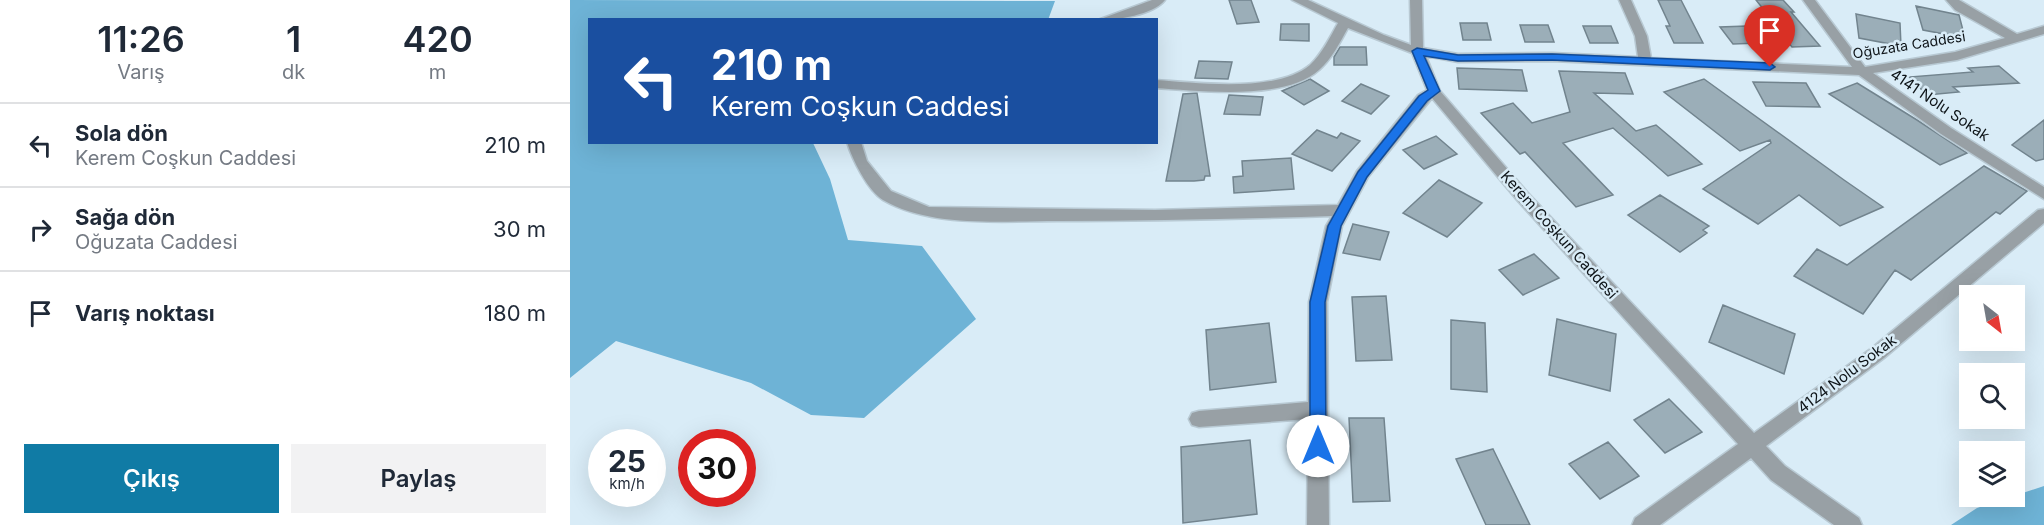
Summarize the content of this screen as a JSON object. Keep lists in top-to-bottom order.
{
  "streets": {
    "street": [
      "Oğuzata Caddesi",
      "4141 Nolu Sokak",
      "Kerem Coşkun Caddesi",
      "4124 Nolu Sokak"
    ]
  },
  "crossings": [
    ["Oğuzata Caddesi", "4141 Nolu Sokak"],
    ["Oğuzata Caddesi", "Kerem Coşkun Caddesi"],
    ["Kerem Coşkun Caddesi", "4124 Nolu Sokak"]
  ],
  "north": "bottom right",
  "page": {
    "eta": [
      "11:26",
      "Varış",
      "1",
      "dk",
      "420",
      "m"
    ],
    "turn": ["210 m", "Kerem Coşkun Caddesi"],
    "list": [
      {
        "name": "Sola dön",
        "note": "Kerem Coşkun Caddesi",
        "value": "210 m"
      },
      {
        "name": "Sağa dön",
        "note": "Oğuzata Caddesi",
        "value": "30 m"
      },
      {
        "name": "Varış noktası",
        "value": "180 m"
      }
    ],
    "speed": "25 km/h",
    "limit": "30",
    "buttons": ["Çıkış", "Paylaş"]
  }
}
